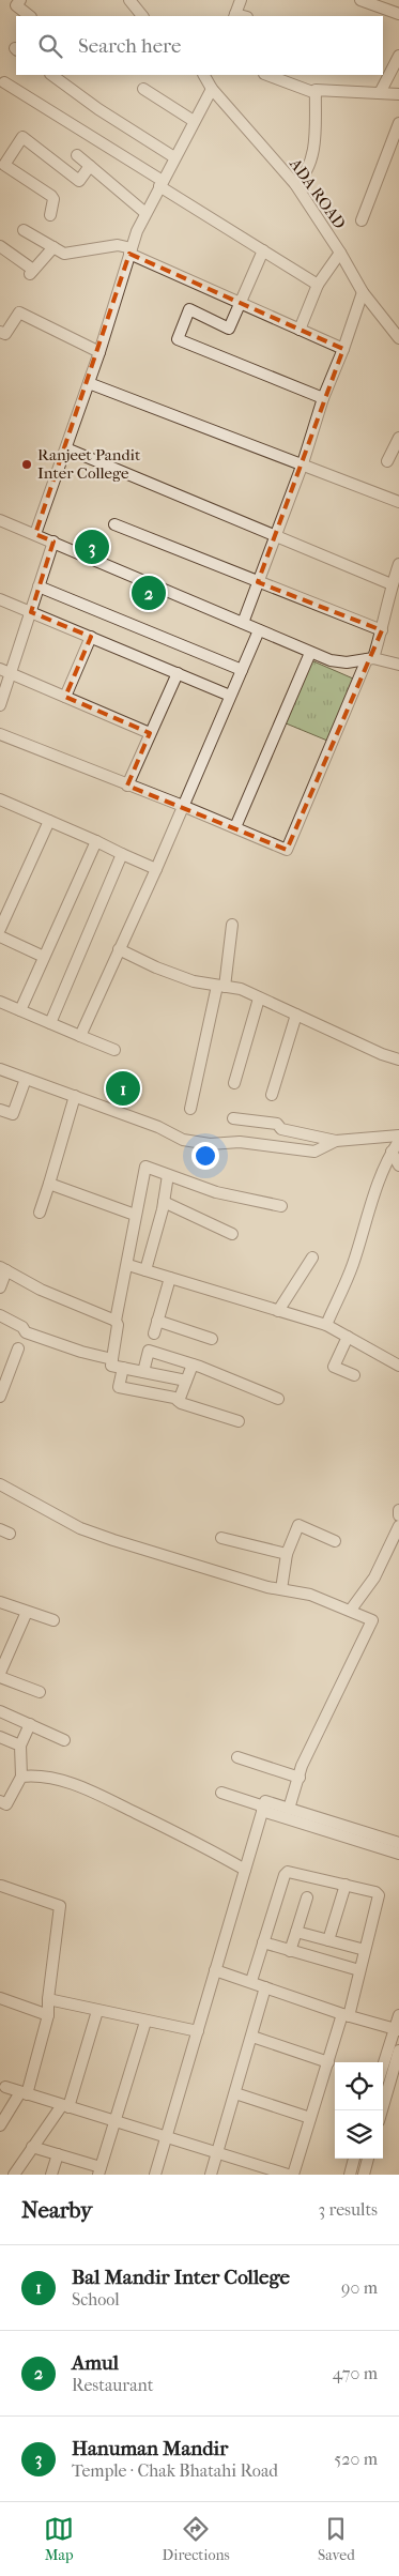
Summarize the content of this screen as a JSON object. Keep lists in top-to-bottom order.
{
  "streets": {
    "street": ["ADA ROAD"]
  },
  "places": ["Ranjeet Pandit Inter College"],
  "page": {
    "search": "Search here",
    "pins": ["3", "2", "1"],
    "heading": ["Nearby", "3 results"],
    "list": [
      {
        "mark": "1",
        "name": "Bal Mandir Inter College",
        "note": "School",
        "value": "90 m"
      },
      {
        "mark": "2",
        "name": "Amul",
        "note": "Restaurant",
        "value": "470 m"
      },
      {
        "mark": "3",
        "name": "Hanuman Mandir",
        "note": "Temple · Chak Bhatahi Road",
        "value": "520 m"
      }
    ],
    "nav": ["Map", "Directions", "Saved"]
  }
}
